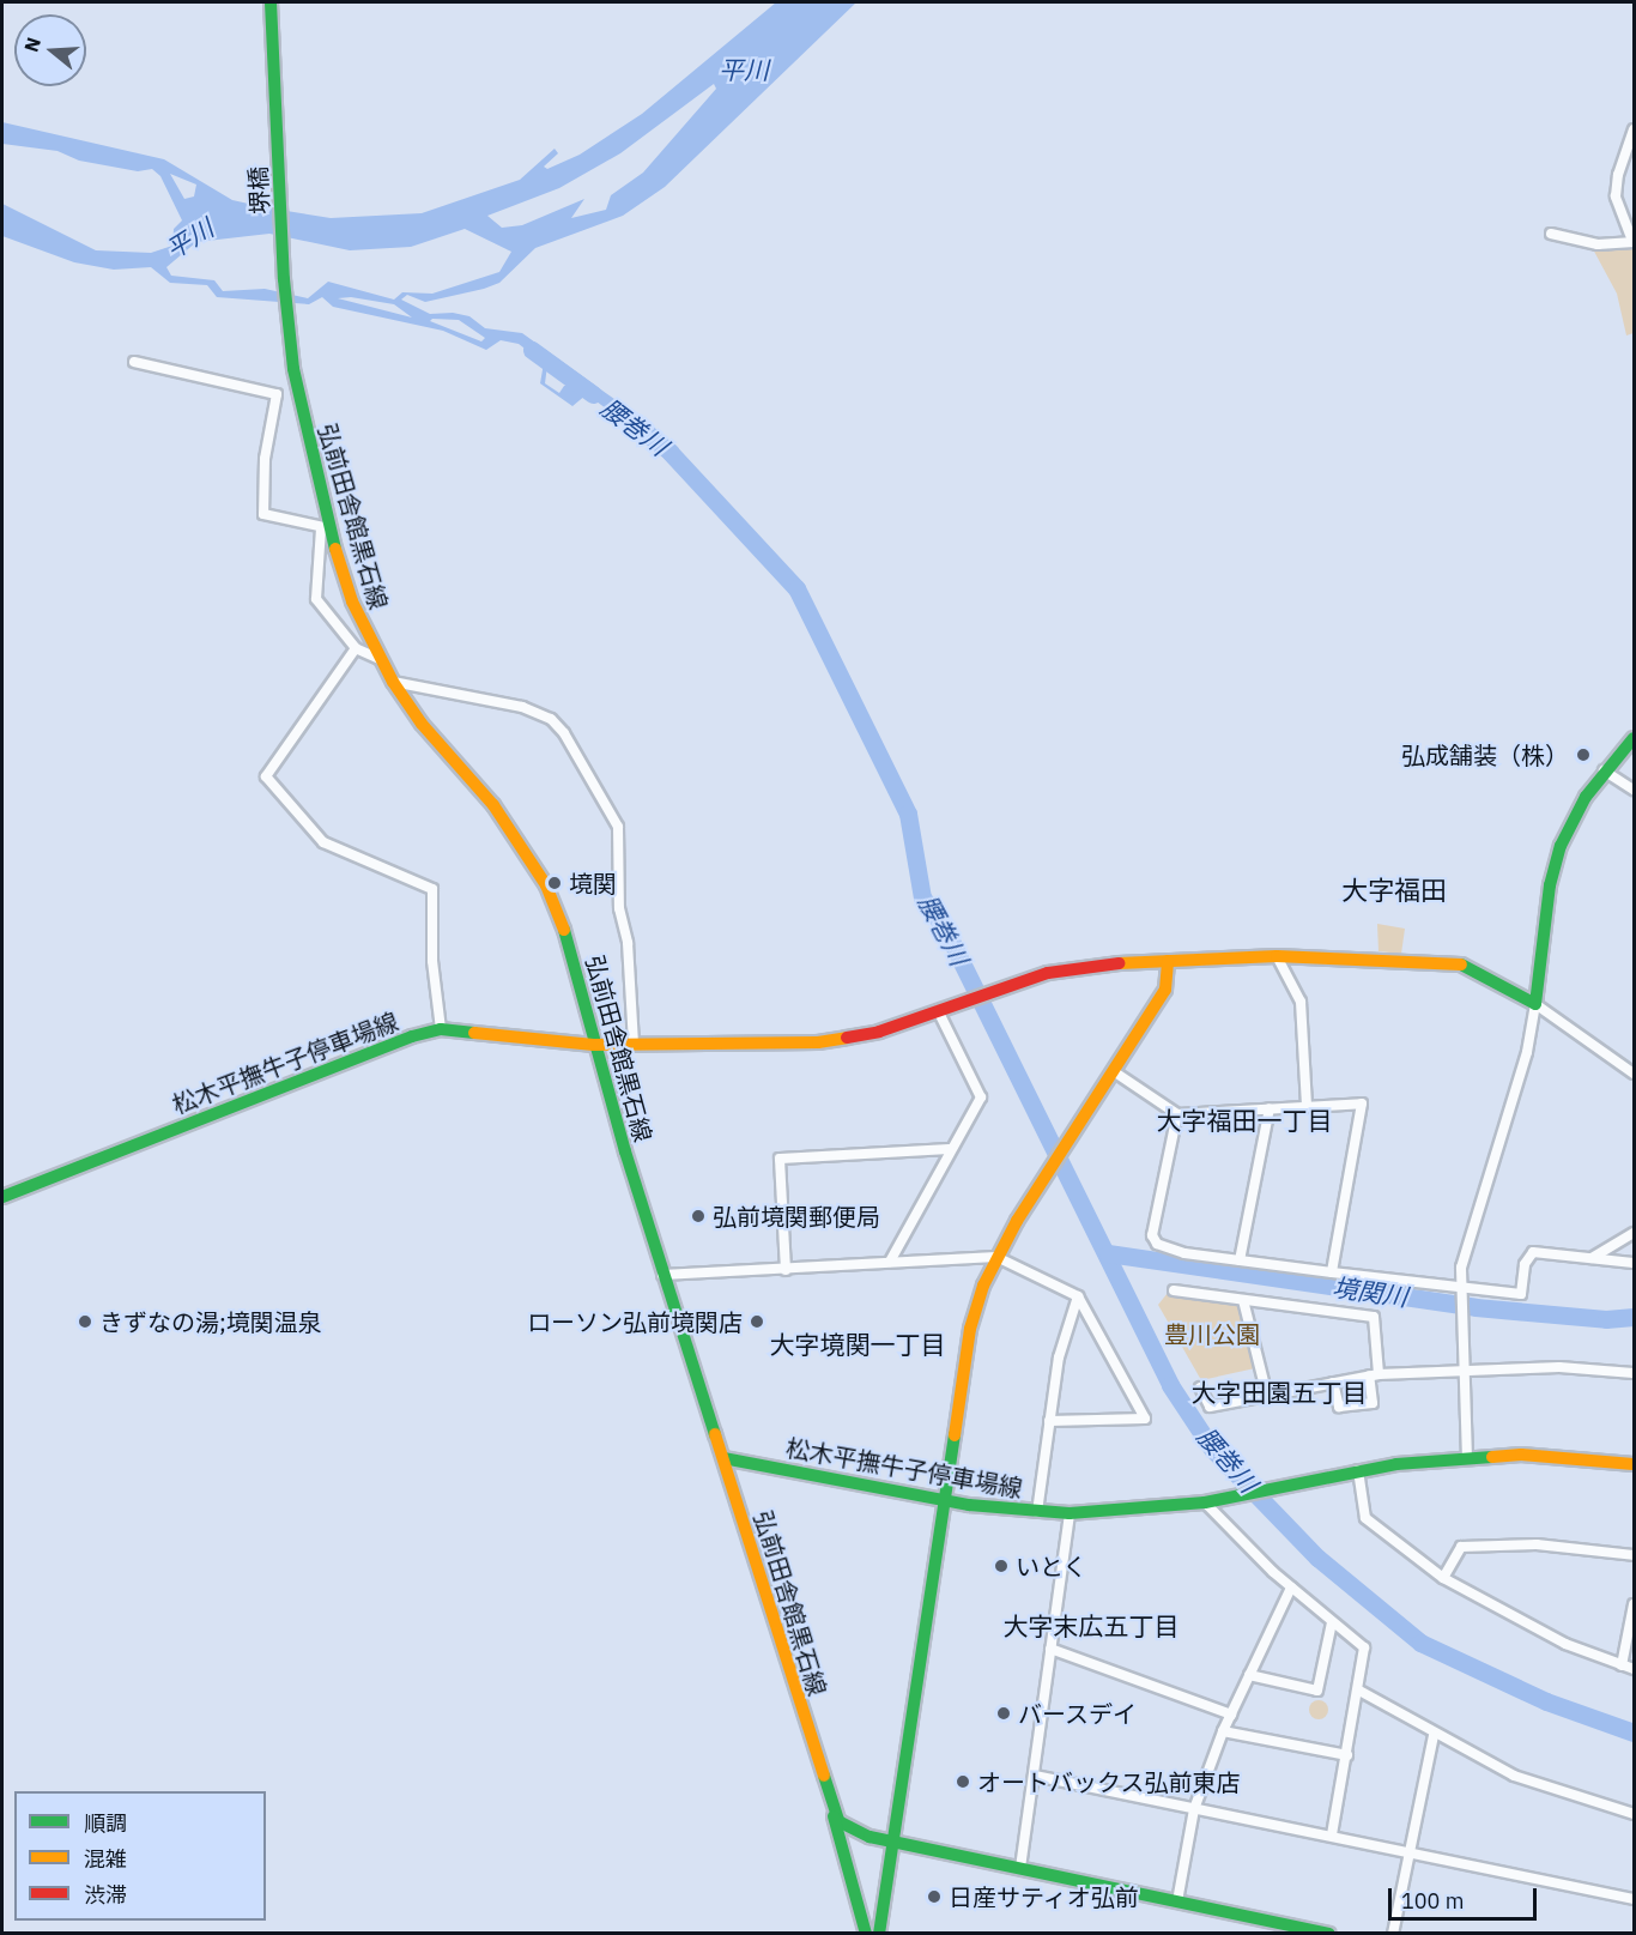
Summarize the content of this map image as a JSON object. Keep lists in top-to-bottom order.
{
  "streets": {
    "main road": ["堺橋", "弘前田舎館黒石線", "松木平撫牛子停車場線"]
  },
  "crossings": [
    ["堺橋", "弘前田舎館黒石線"],
    ["弘前田舎館黒石線", "松木平撫牛子停車場線"]
  ],
  "districts": [
    "大字福田",
    "大字福田一丁目",
    "大字境関一丁目",
    "大字田園五丁目",
    "大字末広五丁目"
  ],
  "water": ["平川", "腰巻川", "境関川"],
  "parks": ["豊川公園"],
  "places": [
    "弘成舗装（株）",
    "境関",
    "弘前境関郵便局",
    "きずなの湯;境関温泉",
    "ローソン弘前境関店",
    "いとく",
    "バースデイ",
    "オートバックス弘前東店",
    "日産サティオ弘前"
  ],
  "legend": ["順調", "混雑", "渋滞"],
  "scale_bar": "100 m",
  "north": "left"
}
